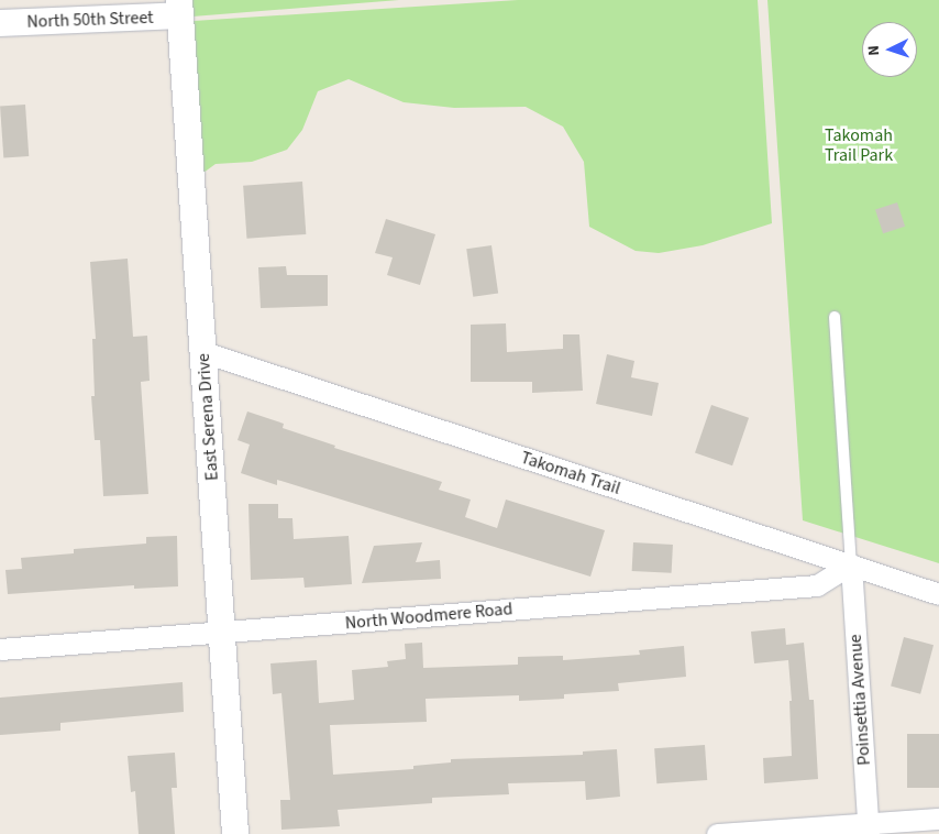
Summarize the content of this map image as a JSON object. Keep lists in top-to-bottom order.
{
  "streets": {
    "street": [
      "North 50th Street",
      "East Serena Drive",
      "Takomah Trail",
      "North Woodmere Road",
      "Poinsettia Avenue"
    ]
  },
  "crossings": [
    ["North 50th Street", "East Serena Drive"],
    ["East Serena Drive", "Takomah Trail"],
    ["East Serena Drive", "North Woodmere Road"],
    ["Takomah Trail", "North Woodmere Road"],
    ["Takomah Trail", "Poinsettia Avenue"],
    ["North Woodmere Road", "Poinsettia Avenue"]
  ],
  "parks": ["Takomah Trail Park"],
  "north": "left"
}
